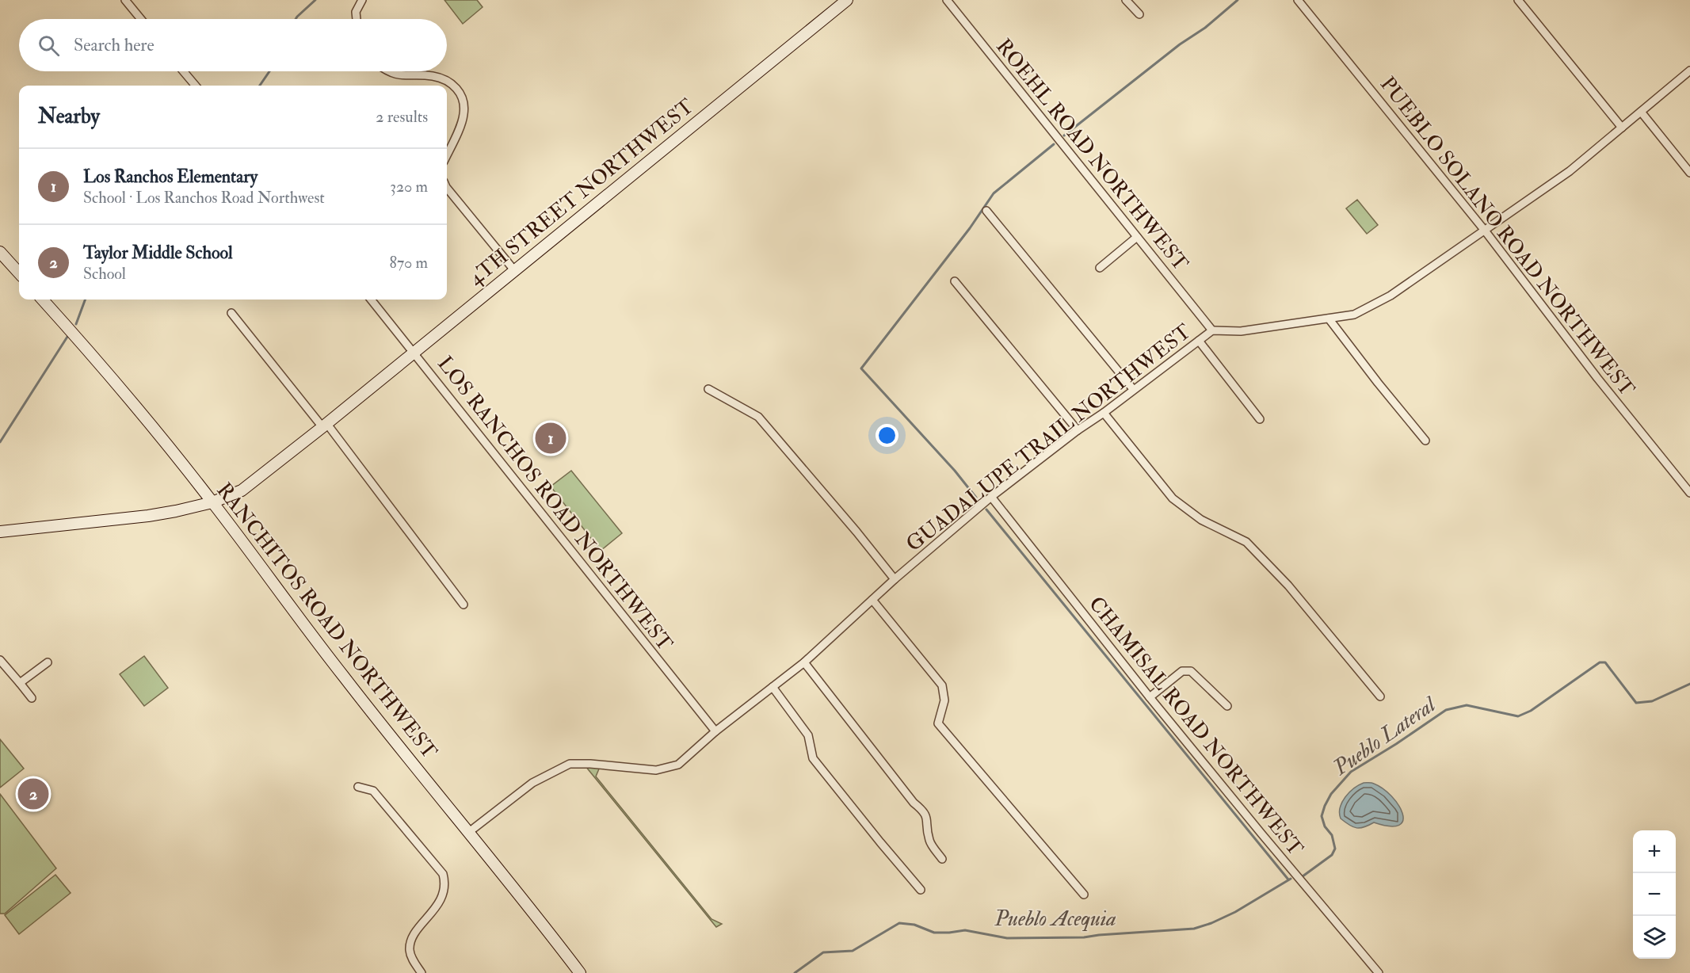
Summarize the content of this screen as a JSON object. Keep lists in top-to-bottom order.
{
  "streets": {
    "main road": ["4TH STREET NORTHWEST", "RANCHITOS ROAD NORTHWEST"],
    "street": [
      "ROEHL ROAD NORTHWEST",
      "PUEBLO SOLANO ROAD NORTHWEST",
      "GUADALUPE TRAIL NORTHWEST",
      "LOS RANCHOS ROAD NORTHWEST",
      "CHAMISAL ROAD NORTHWEST"
    ]
  },
  "crossings": [
    ["ROEHL ROAD NORTHWEST", "GUADALUPE TRAIL NORTHWEST"],
    ["4TH STREET NORTHWEST", "LOS RANCHOS ROAD NORTHWEST"],
    ["4TH STREET NORTHWEST", "RANCHITOS ROAD NORTHWEST"],
    ["PUEBLO SOLANO ROAD NORTHWEST", "GUADALUPE TRAIL NORTHWEST"],
    ["GUADALUPE TRAIL NORTHWEST", "LOS RANCHOS ROAD NORTHWEST"],
    ["GUADALUPE TRAIL NORTHWEST", "RANCHITOS ROAD NORTHWEST"],
    ["GUADALUPE TRAIL NORTHWEST", "CHAMISAL ROAD NORTHWEST"]
  ],
  "water": ["Pueblo Lateral", "Pueblo Acequia"],
  "page": {
    "search": "Search here",
    "heading": ["Nearby", "2 results"],
    "list": [
      {
        "mark": "1",
        "name": "Los Ranchos Elementary",
        "note": "School · Los Ranchos Road Northwest",
        "value": "320 m"
      },
      {
        "mark": "2",
        "name": "Taylor Middle School",
        "note": "School",
        "value": "870 m"
      }
    ],
    "pins": ["1", "2"],
    "map_buttons": ["+", "−"]
  }
}
